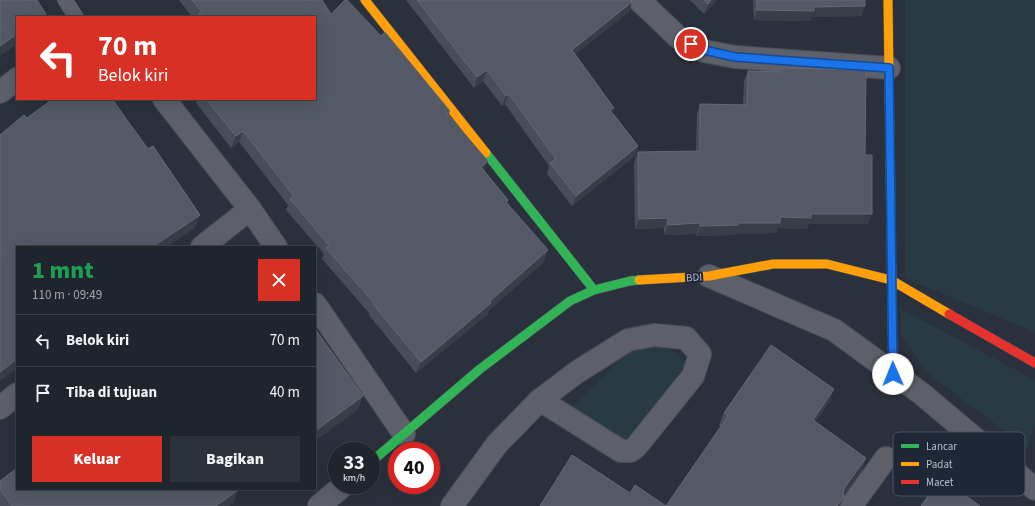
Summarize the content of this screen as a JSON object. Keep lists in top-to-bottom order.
{
  "streets": {
    "street": ["BDI"]
  },
  "legend": ["Lancar", "Padat", "Macet"],
  "page": {
    "turn": ["70 m", "Belok kiri"],
    "heading": ["1 mnt", "110 m · 09:49"],
    "list": [
      {
        "name": "Belok kiri",
        "value": "70 m"
      },
      {
        "name": "Tiba di tujuan",
        "value": "40 m"
      }
    ],
    "buttons": ["Keluar", "Bagikan"],
    "speed": "33 km/h",
    "limit": "40"
  }
}
